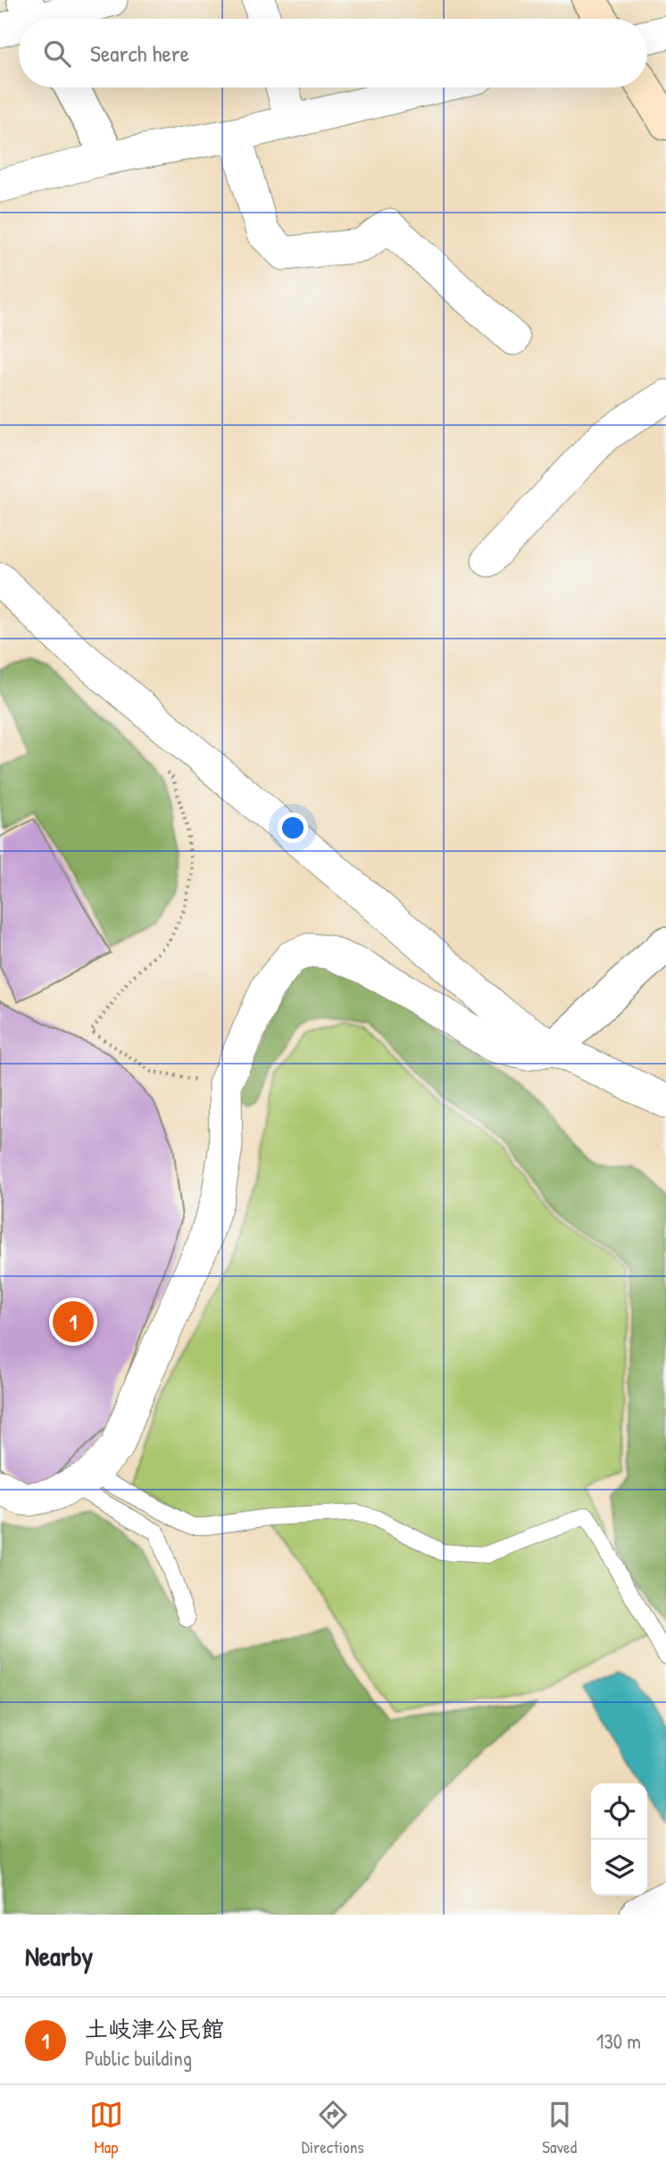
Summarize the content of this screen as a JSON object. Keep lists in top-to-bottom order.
{
  "page": {
    "search": "Search here",
    "pins": "1",
    "heading": "Nearby",
    "list": [
      {
        "mark": "1",
        "name": "土岐津公民館",
        "note": "Public building",
        "value": "130 m"
      }
    ],
    "nav": ["Map", "Directions", "Saved"]
  }
}
